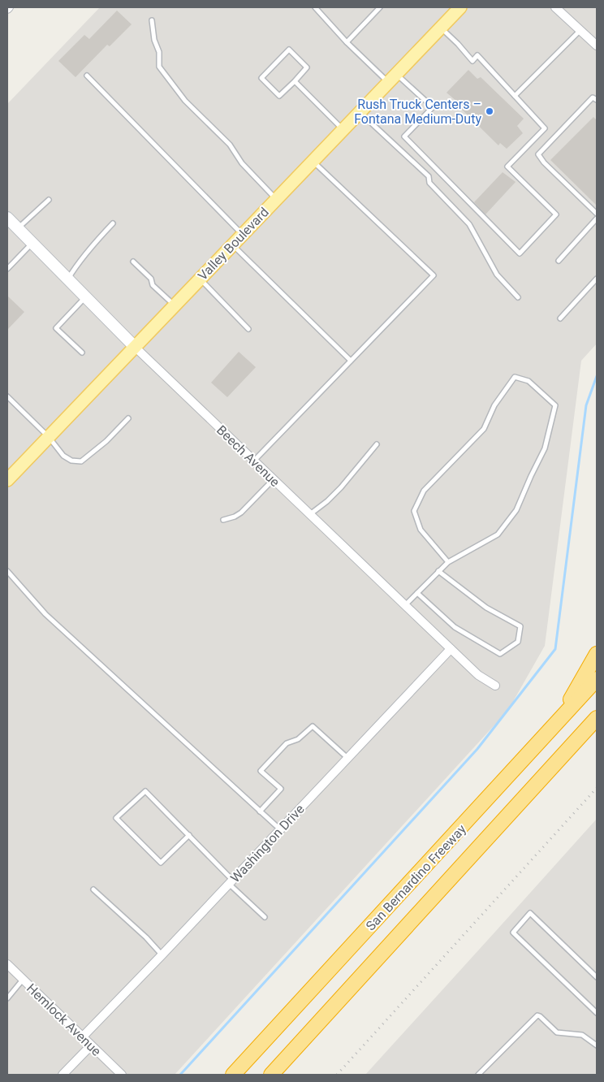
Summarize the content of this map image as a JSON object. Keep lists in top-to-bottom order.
{
  "streets": {
    "highway": ["San Bernardino Freeway"],
    "main road": ["Valley Boulevard", "Beech Avenue"],
    "street": ["Washington Drive", "Hemlock Avenue"]
  },
  "crossings": [
    ["Valley Boulevard", "Beech Avenue"],
    ["Beech Avenue", "Washington Drive"],
    ["Washington Drive", "Hemlock Avenue"]
  ],
  "places": ["Rush Truck Centers – Fontana Medium-Duty"]
}
